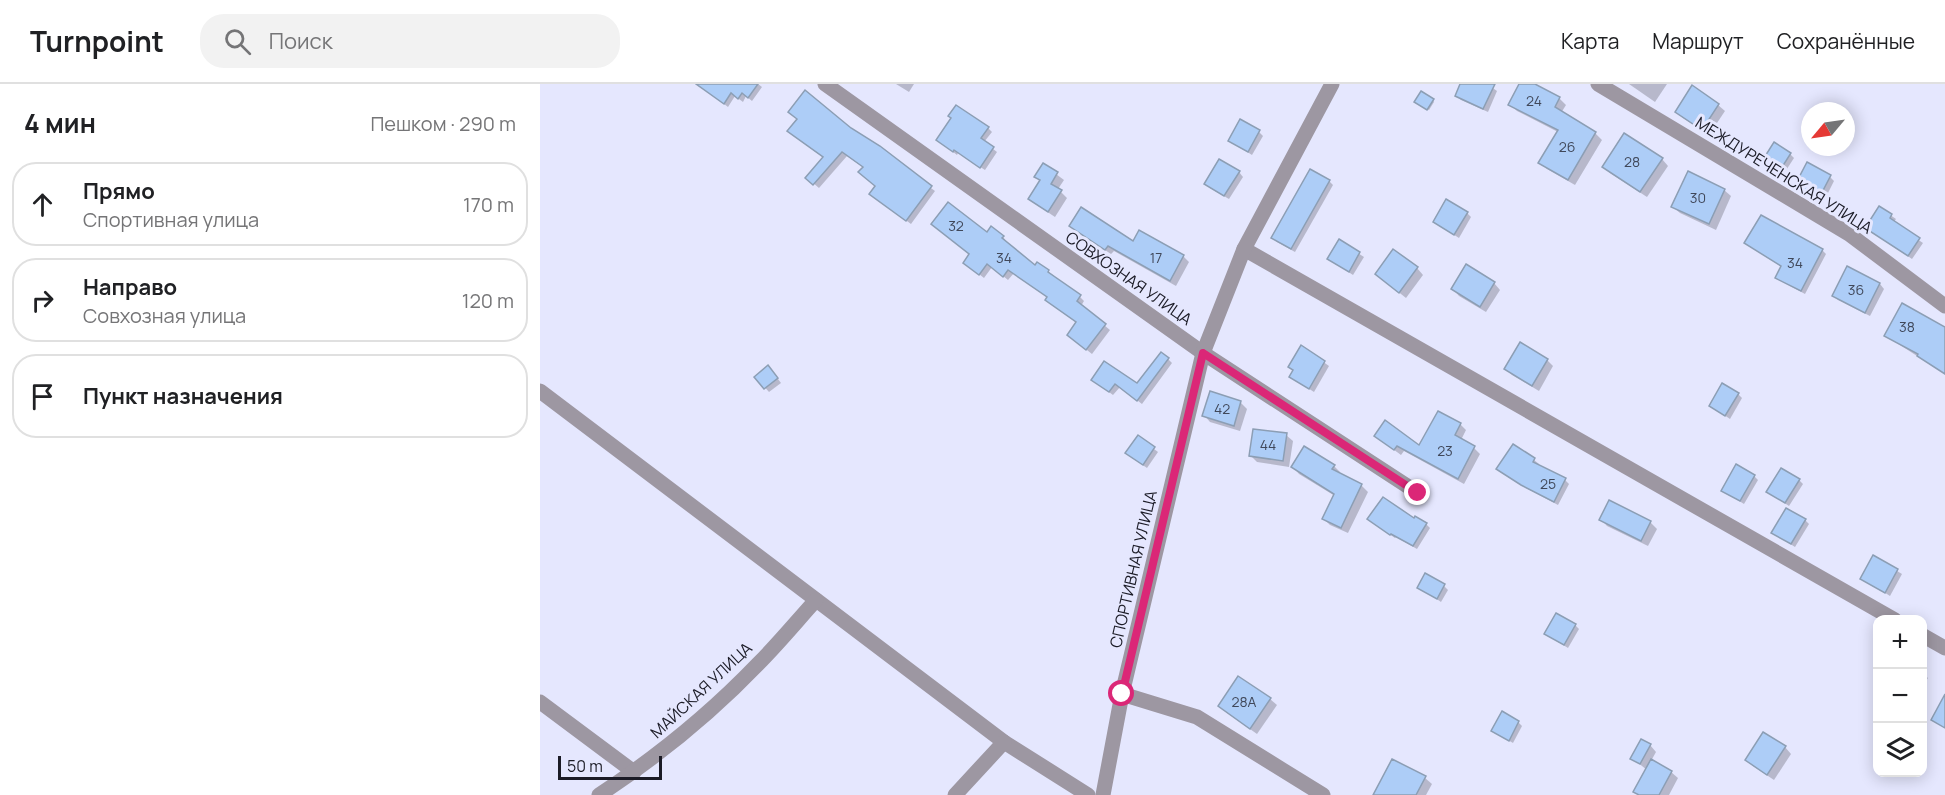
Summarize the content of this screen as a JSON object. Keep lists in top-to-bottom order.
{
  "streets": {
    "street": [
      "МЕЖДУРЕЧЕНСКАЯ УЛИЦА",
      "СОВХОЗНАЯ УЛИЦА",
      "СПОРТИВНАЯ УЛИЦА",
      "МАЙСКАЯ УЛИЦА"
    ]
  },
  "crossings": [
    ["СОВХОЗНАЯ УЛИЦА", "СПОРТИВНАЯ УЛИЦА"]
  ],
  "house_numbers": [
    "24",
    "26",
    "28",
    "30",
    "32",
    "34",
    "17",
    "34",
    "36",
    "38",
    "42",
    "44",
    "23",
    "25",
    "28А"
  ],
  "scale_bar": "50 m",
  "north": "bottom left",
  "page": {
    "header": "Turnpoint",
    "search": "Поиск",
    "nav": ["Карта", "Маршрут", "Сохранённые"],
    "heading": ["4 мин", "Пешком · 290 m"],
    "list": [
      ["Прямо", "Спортивная улица", "170 m"],
      ["Направо", "Совхозная улица", "120 m"],
      "Пункт назначения"
    ],
    "map_buttons": ["+", "−"],
    "scale": "50 m"
  }
}
